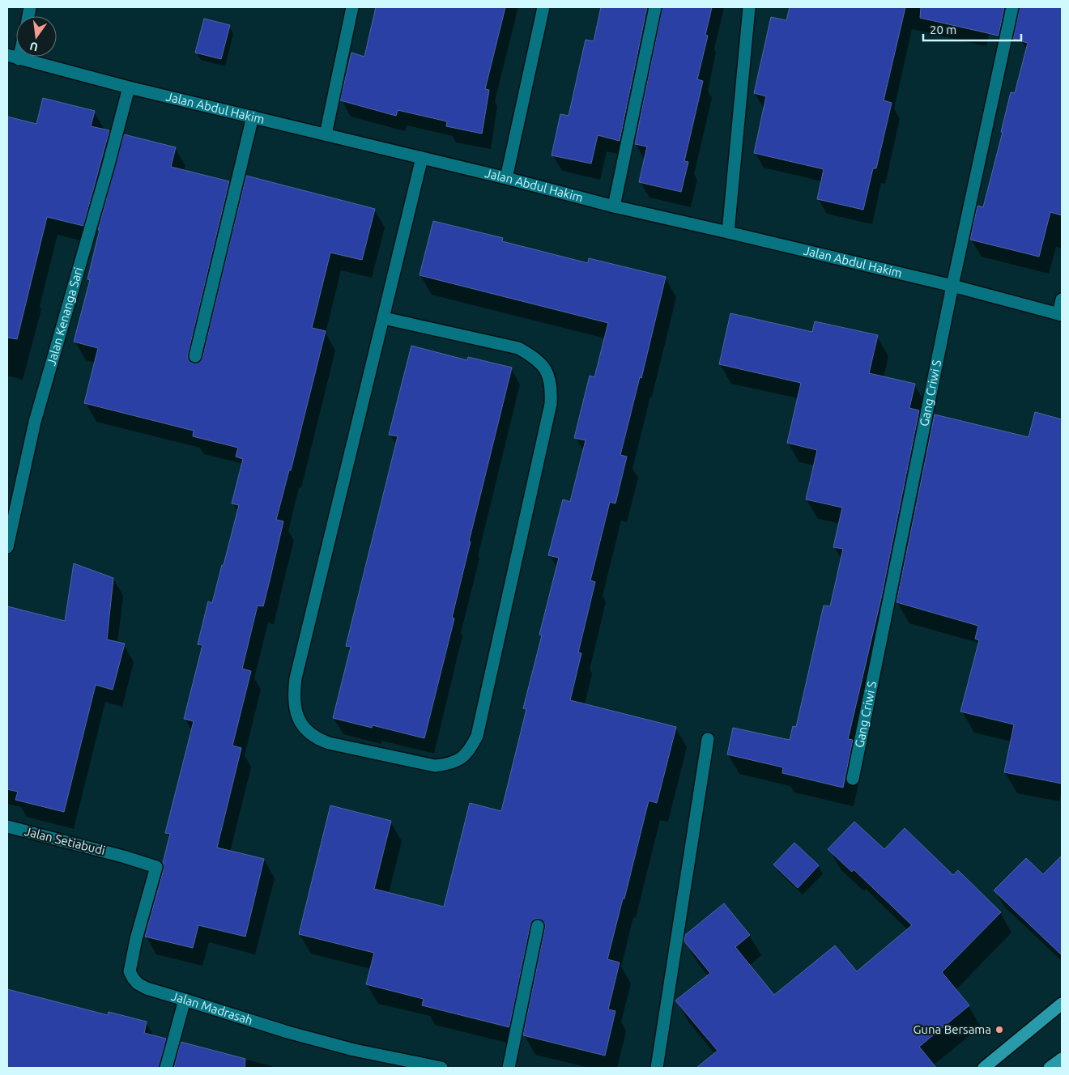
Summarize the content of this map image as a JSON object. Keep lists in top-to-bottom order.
{
  "streets": {
    "street": [
      "Jalan Abdul Hakim",
      "Jalan Kenanga Sari",
      "Gang Criwi S",
      "Jalan Setiabudi",
      "Jalan Madrasah"
    ]
  },
  "crossings": [
    ["Jalan Abdul Hakim", "Jalan Kenanga Sari"],
    ["Jalan Abdul Hakim", "Gang Criwi S"],
    ["Jalan Setiabudi", "Jalan Madrasah"]
  ],
  "places": ["Guna Bersama"],
  "scale_bar": "20 m",
  "north": "bottom"
}
